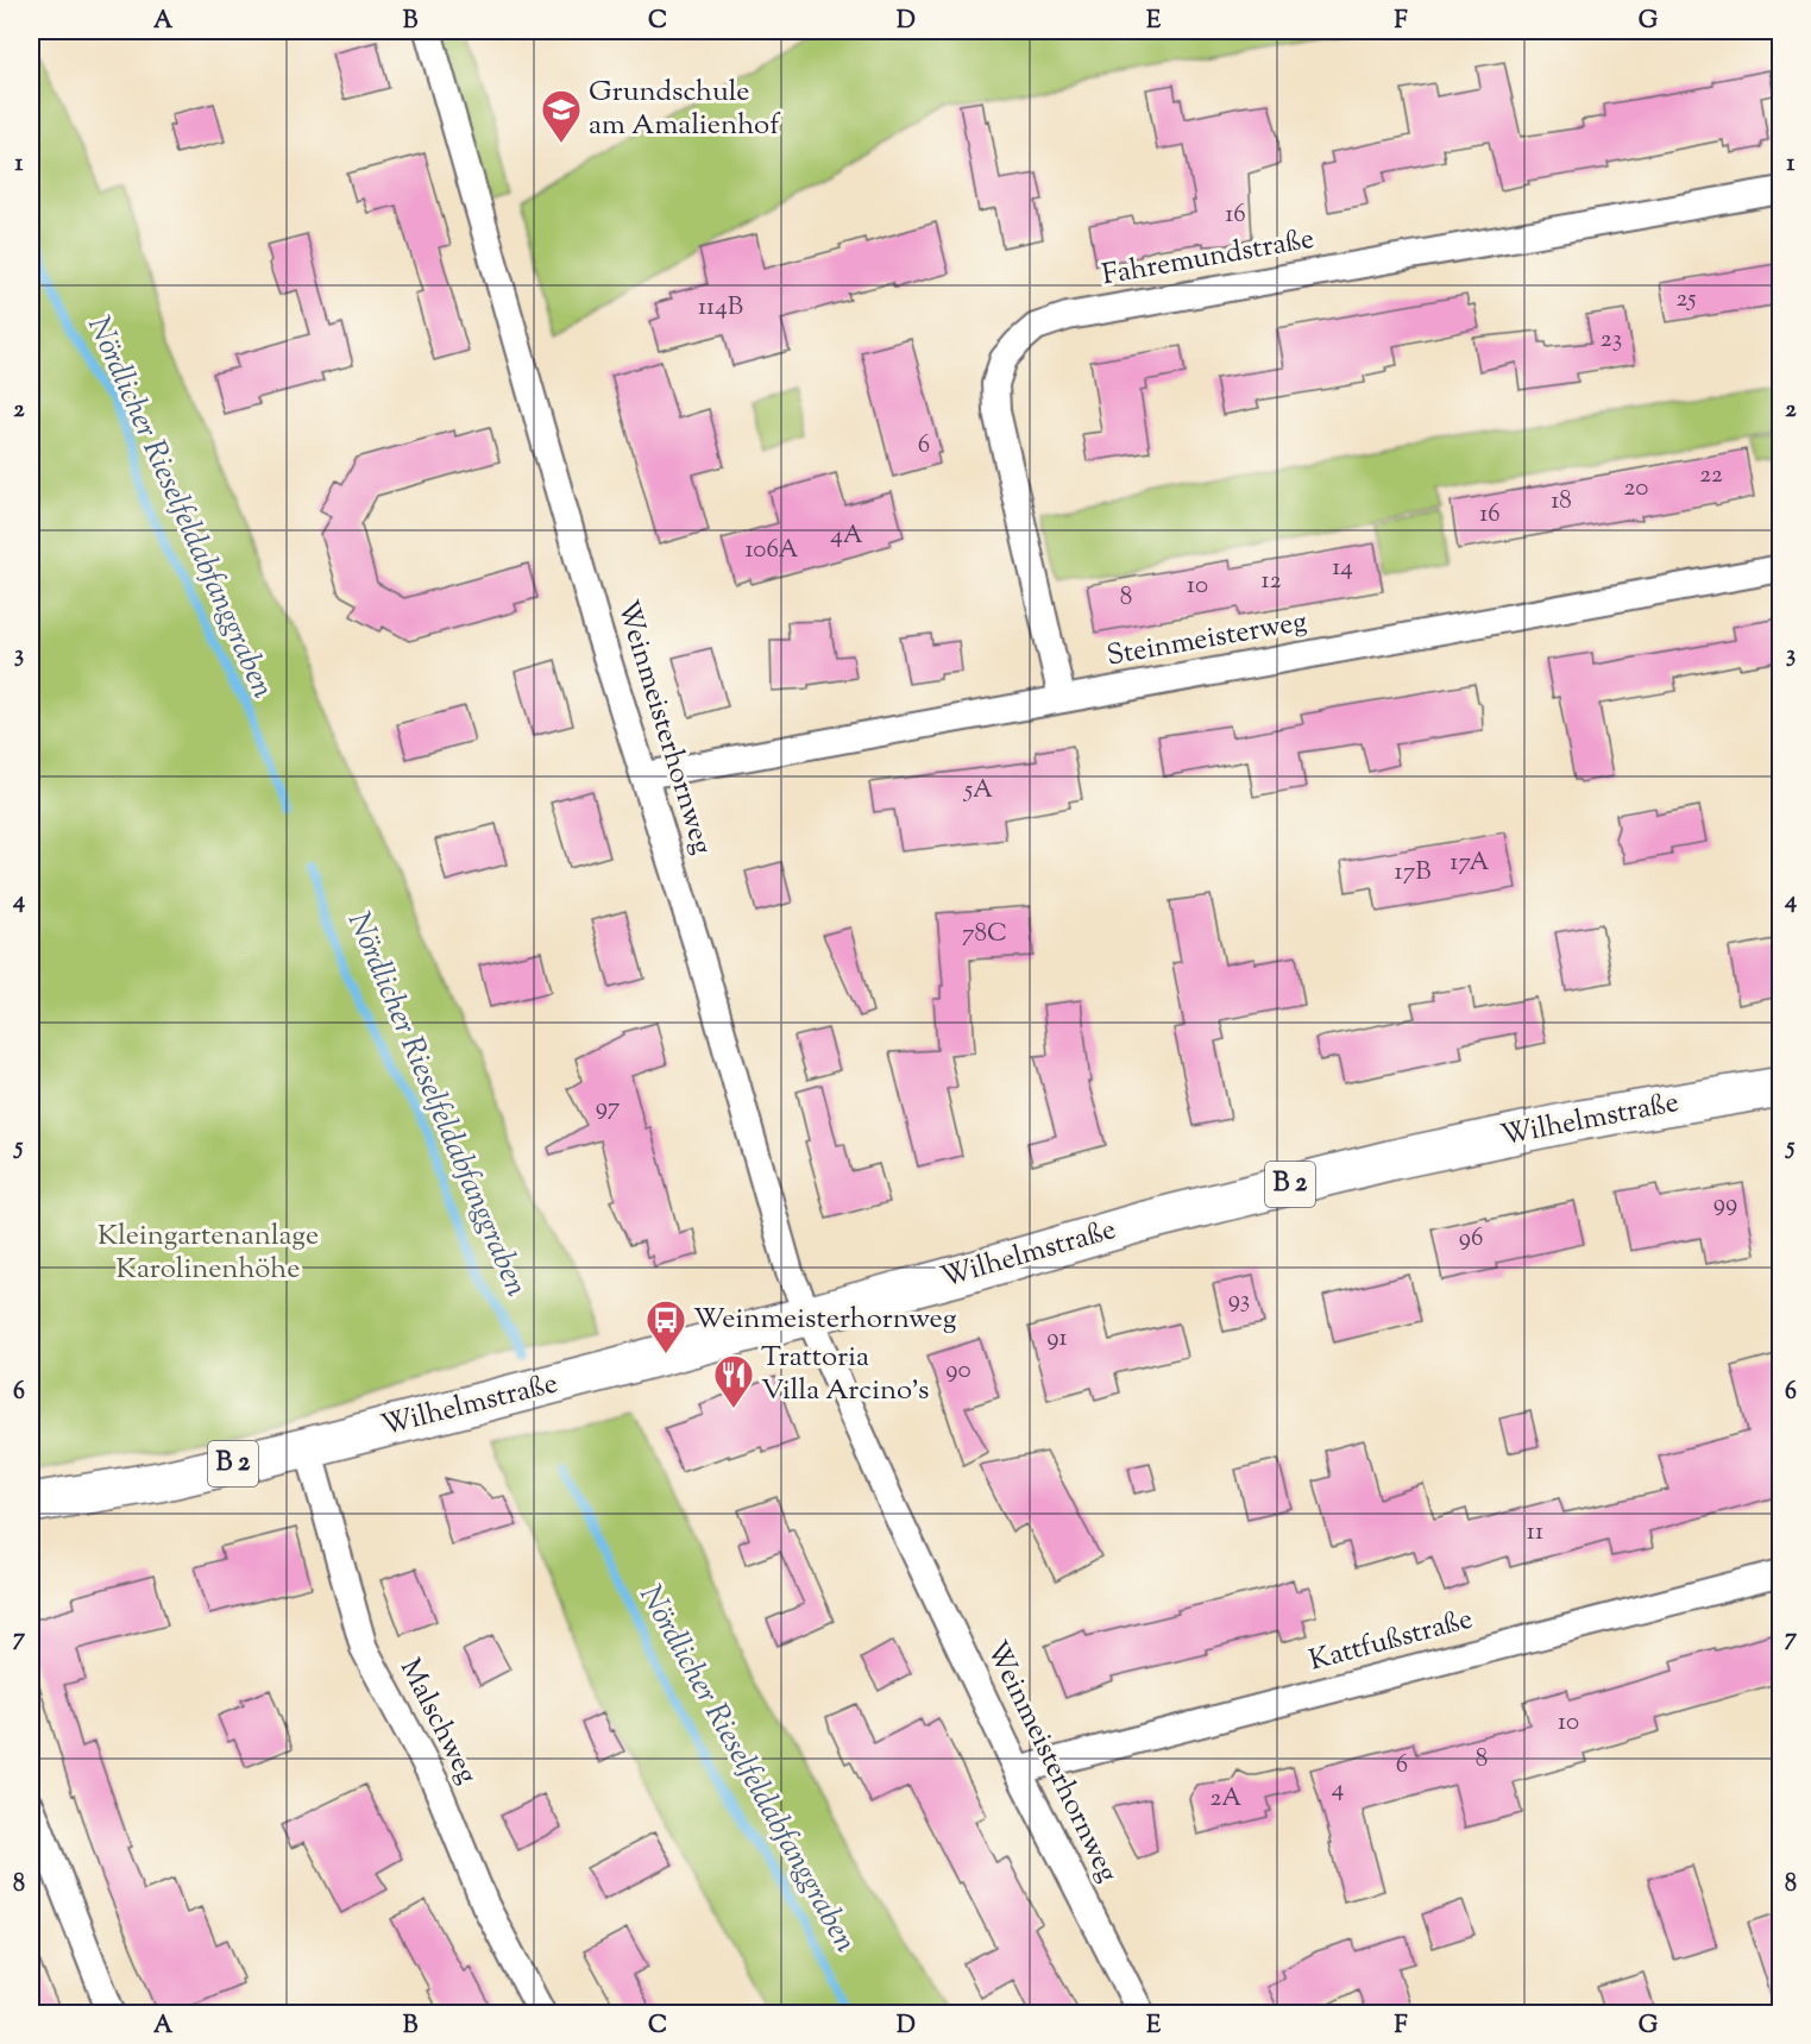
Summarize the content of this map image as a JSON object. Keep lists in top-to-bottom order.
{
  "streets": {
    "main road": ["Wilhelmstraße", "B 2"],
    "street": [
      "Fahremundstraße",
      "Steinmeisterweg",
      "Weinmeisterhornweg",
      "Kattfußstraße",
      "Malschweg"
    ]
  },
  "crossings": [
    ["Fahremundstraße", "Steinmeisterweg"],
    ["Steinmeisterweg", "Weinmeisterhornweg"],
    ["Weinmeisterhornweg", "Wilhelmstraße"],
    ["Weinmeisterhornweg", "Kattfußstraße"],
    ["Wilhelmstraße", "Malschweg"]
  ],
  "water": ["Nördlicher Rieselfeldabfanggraben"],
  "parks": ["Kleingartenanlage Karolinenhöhe"],
  "places": {
    "school or university": ["Grundschule am Amalienhof"],
    "bus stop": ["Weinmeisterhornweg"],
    "restaurant": ["Trattoria Villa Arcino's"]
  },
  "house_numbers": [
    "16",
    "25",
    "114B",
    "23",
    "6",
    "22",
    "20",
    "18",
    "16",
    "4A",
    "106A",
    "14",
    "12",
    "10",
    "8",
    "5A",
    "17A",
    "17B",
    "78C",
    "97",
    "99",
    "96",
    "93",
    "91",
    "90",
    "11",
    "10",
    "8",
    "6",
    "4",
    "2A"
  ],
  "grid": {
    "columns": [
      "A",
      "B",
      "C",
      "D",
      "E",
      "F",
      "G"
    ],
    "rows": [
      "1",
      "2",
      "3",
      "4",
      "5",
      "6",
      "7",
      "8"
    ]
  }
}
